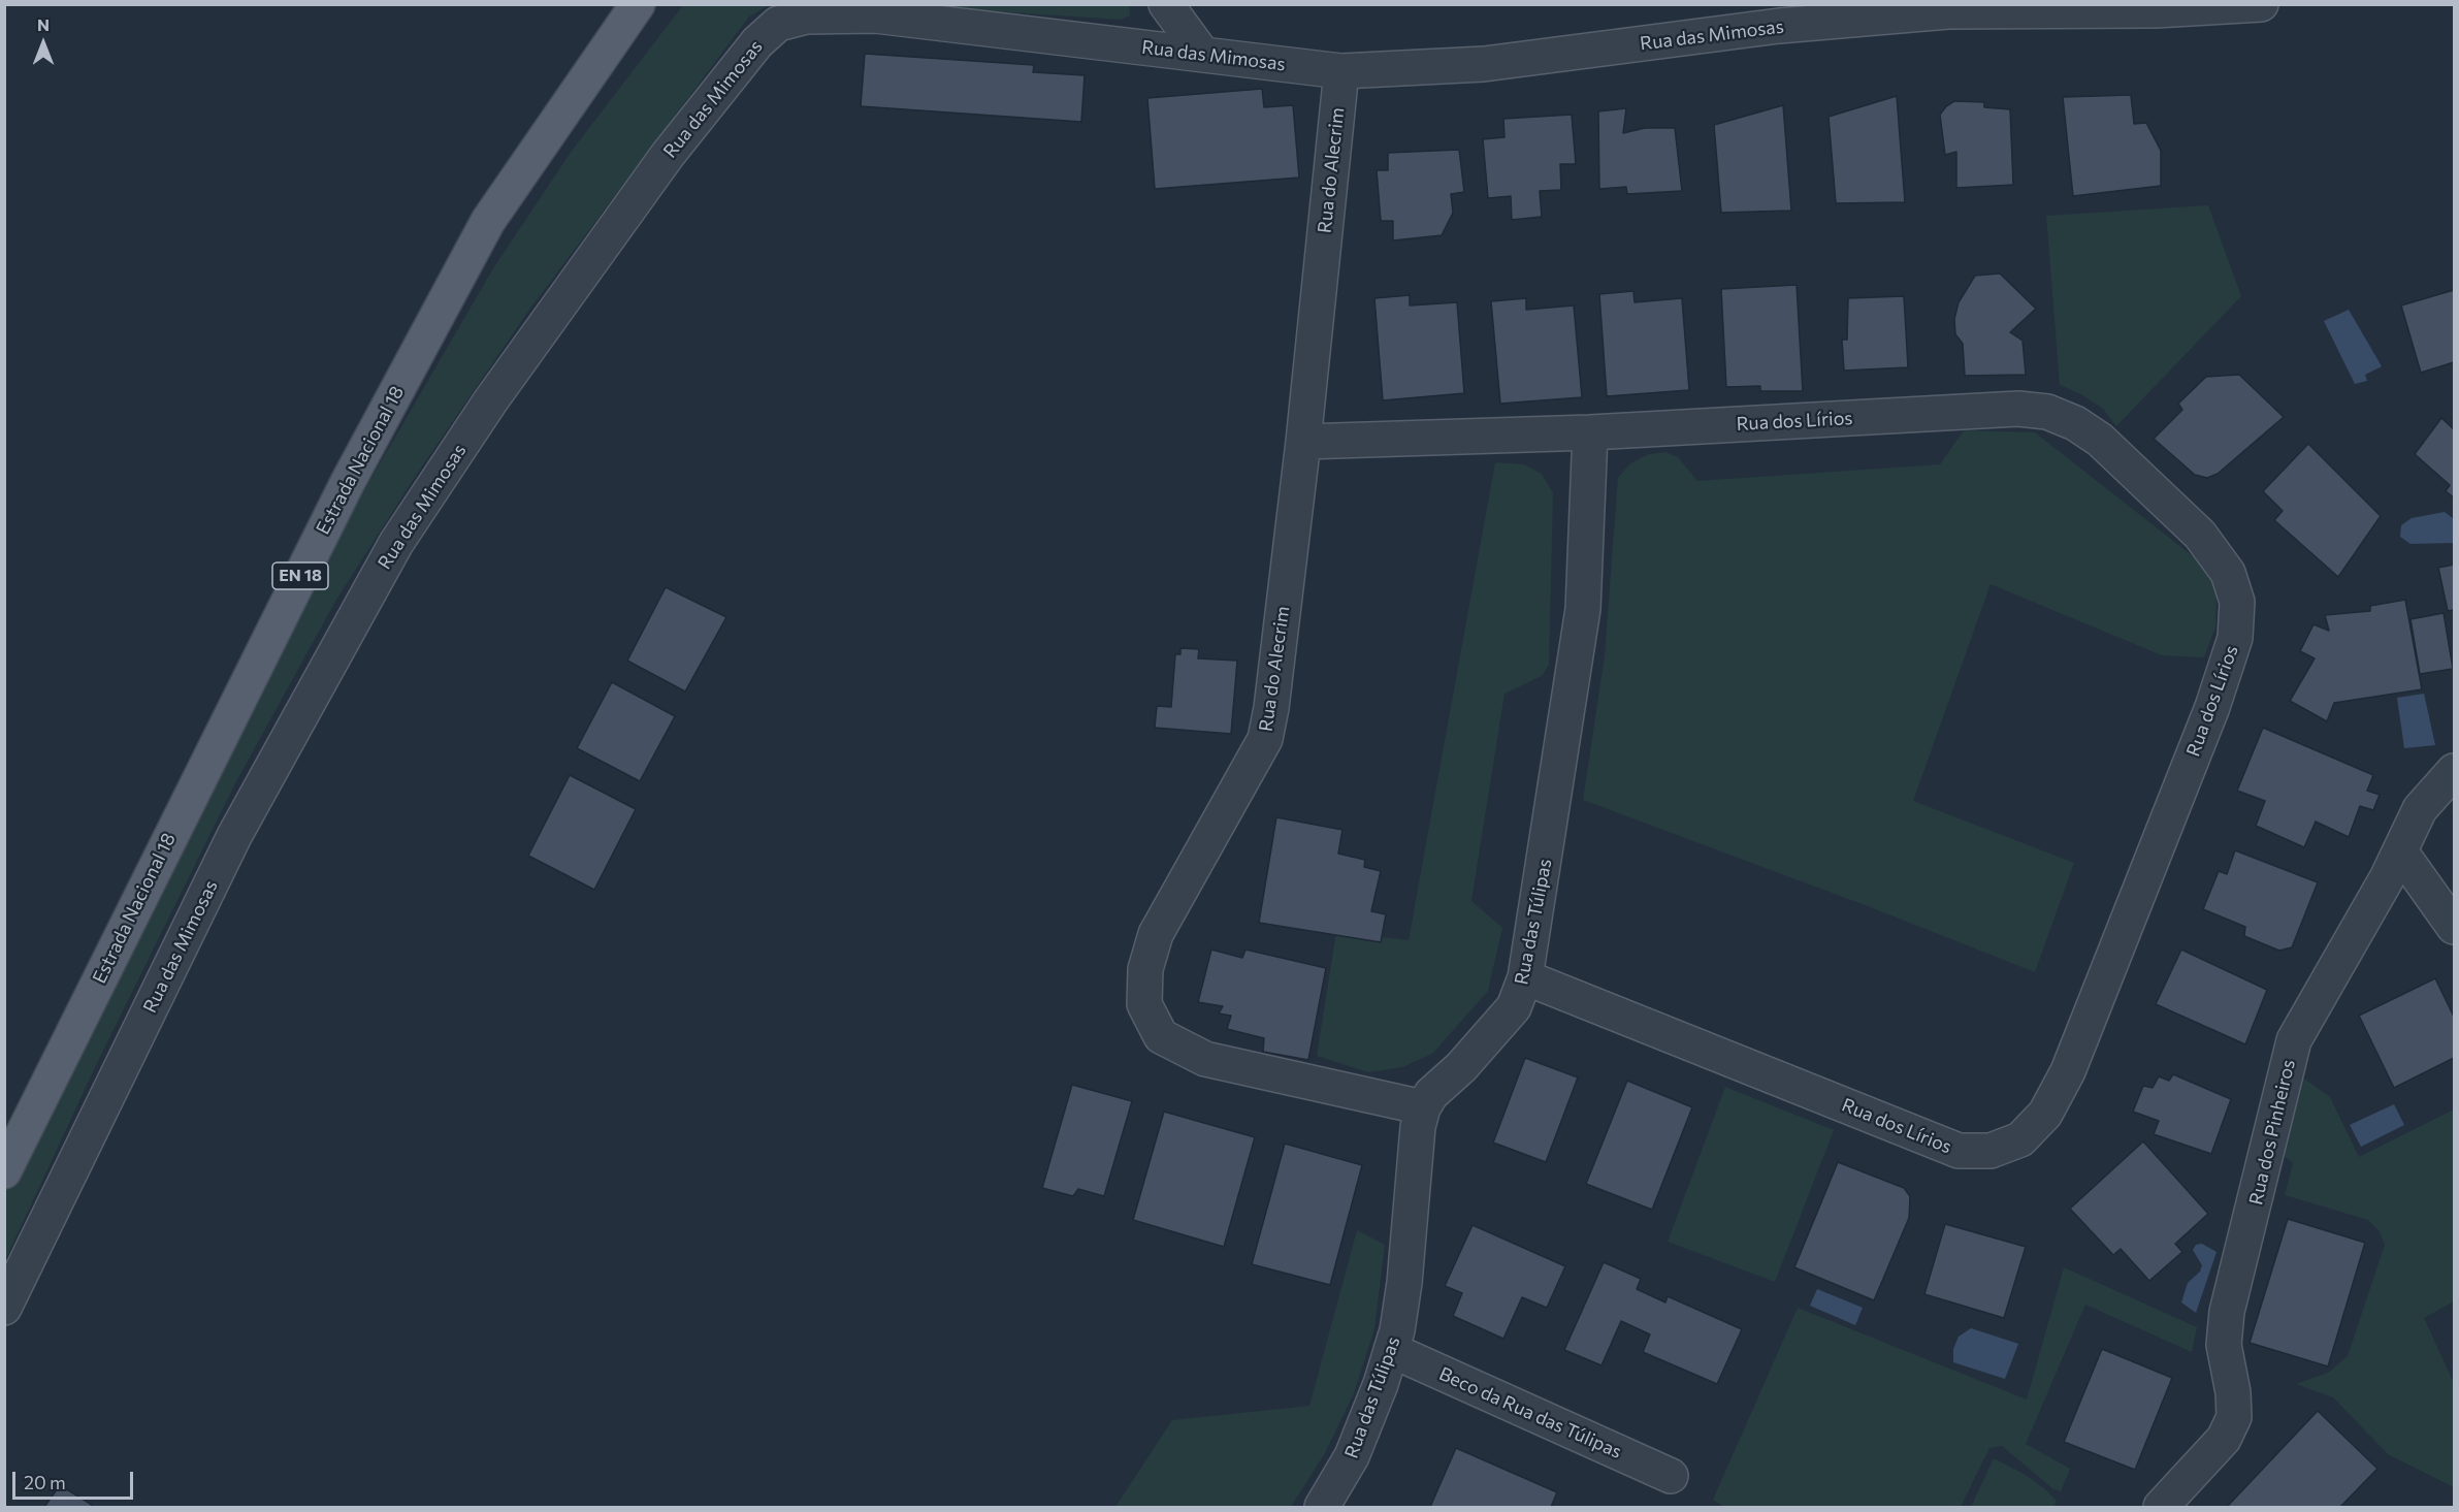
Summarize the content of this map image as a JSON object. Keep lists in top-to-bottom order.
{
  "streets": {
    "main road": ["Estrada Nacional 18", "EN 18"],
    "street": [
      "Rua das Mimosas",
      "Rua do Alecrim",
      "Rua dos Lírios",
      "Rua das Túlipas",
      "Rua dos Pinheiros",
      "Beco da Rua das Túlipas"
    ]
  },
  "crossings": [
    ["Rua das Mimosas", "Rua do Alecrim"],
    ["Rua do Alecrim", "Rua dos Lírios"],
    ["Rua do Alecrim", "Rua das Túlipas"],
    ["Rua dos Lírios", "Rua das Túlipas"],
    ["Rua das Túlipas", "Beco da Rua das Túlipas"]
  ],
  "scale_bar": "20 m",
  "north": "top"
}
